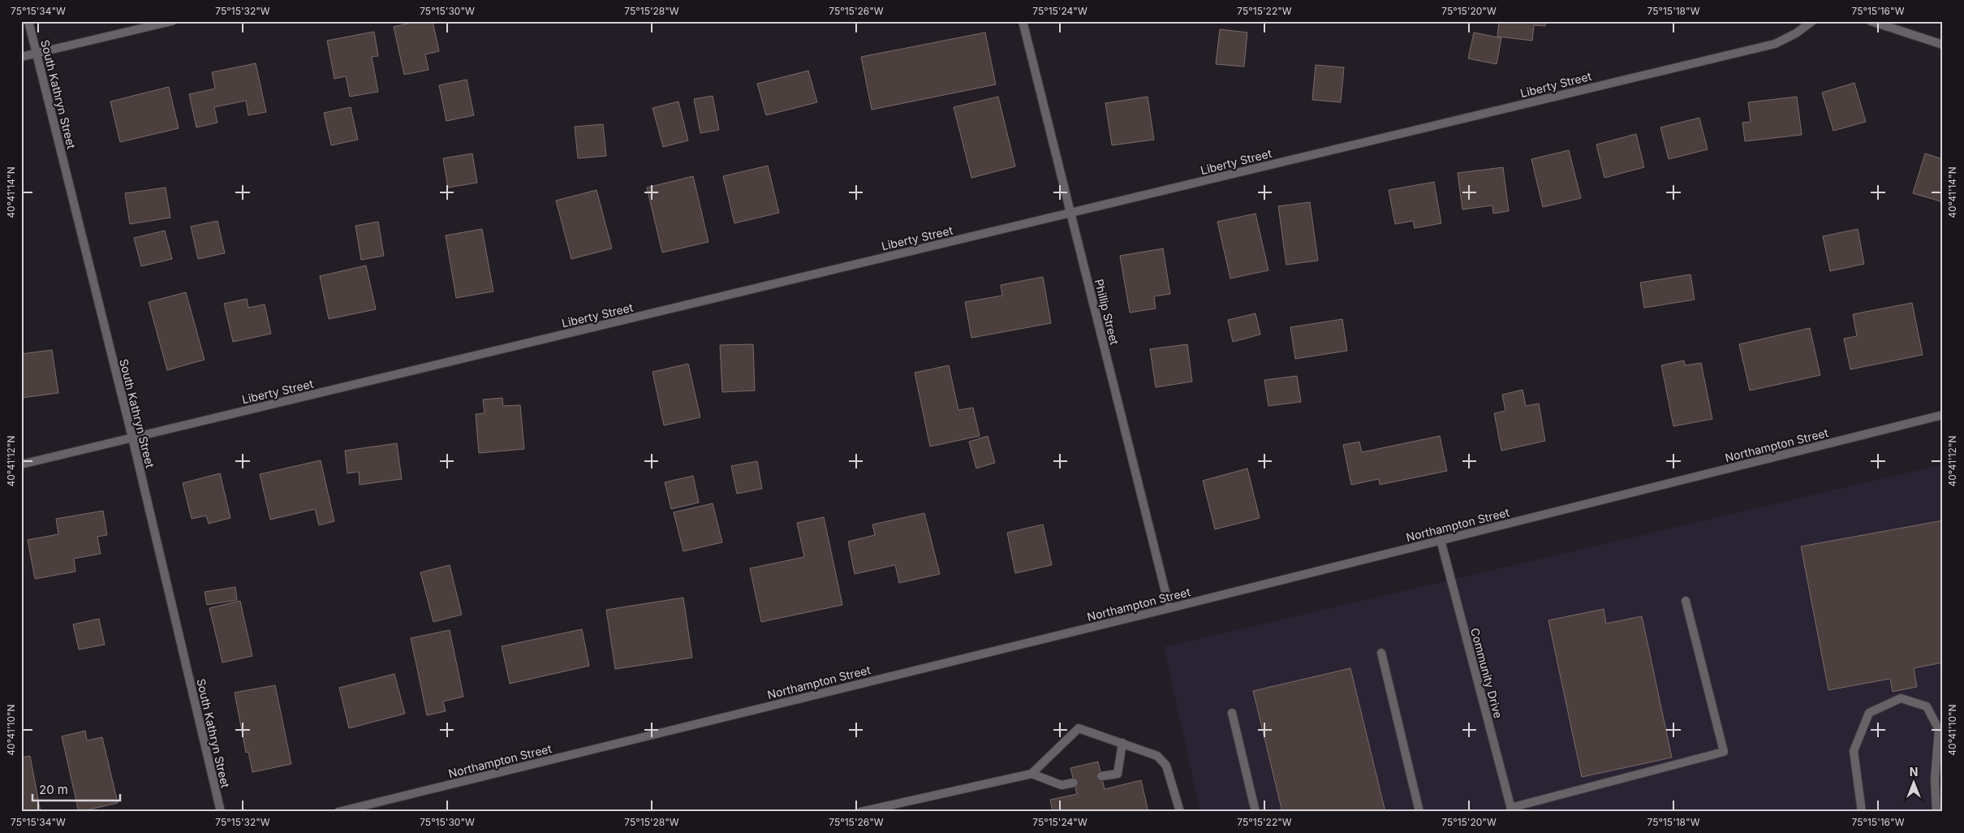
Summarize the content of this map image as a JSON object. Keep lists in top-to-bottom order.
{
  "streets": {
    "street": [
      "Liberty Street",
      "South Kathryn Street",
      "Phillip Street",
      "Northampton Street",
      "Community Drive"
    ]
  },
  "crossings": [
    ["Liberty Street", "South Kathryn Street"],
    ["Liberty Street", "Phillip Street"],
    ["Phillip Street", "Northampton Street"],
    ["Northampton Street", "Community Drive"]
  ],
  "scale_bar": "20 m",
  "north": "top",
  "coordinates": [
    "75°15'34\"W",
    "75°15'32\"W",
    "75°15'30\"W",
    "75°15'28\"W",
    "75°15'26\"W",
    "75°15'24\"W",
    "75°15'22\"W",
    "75°15'20\"W",
    "75°15'18\"W",
    "75°15'16\"W",
    "40°41'14\"N",
    "40°41'12\"N",
    "40°41'10\"N"
  ]
}
